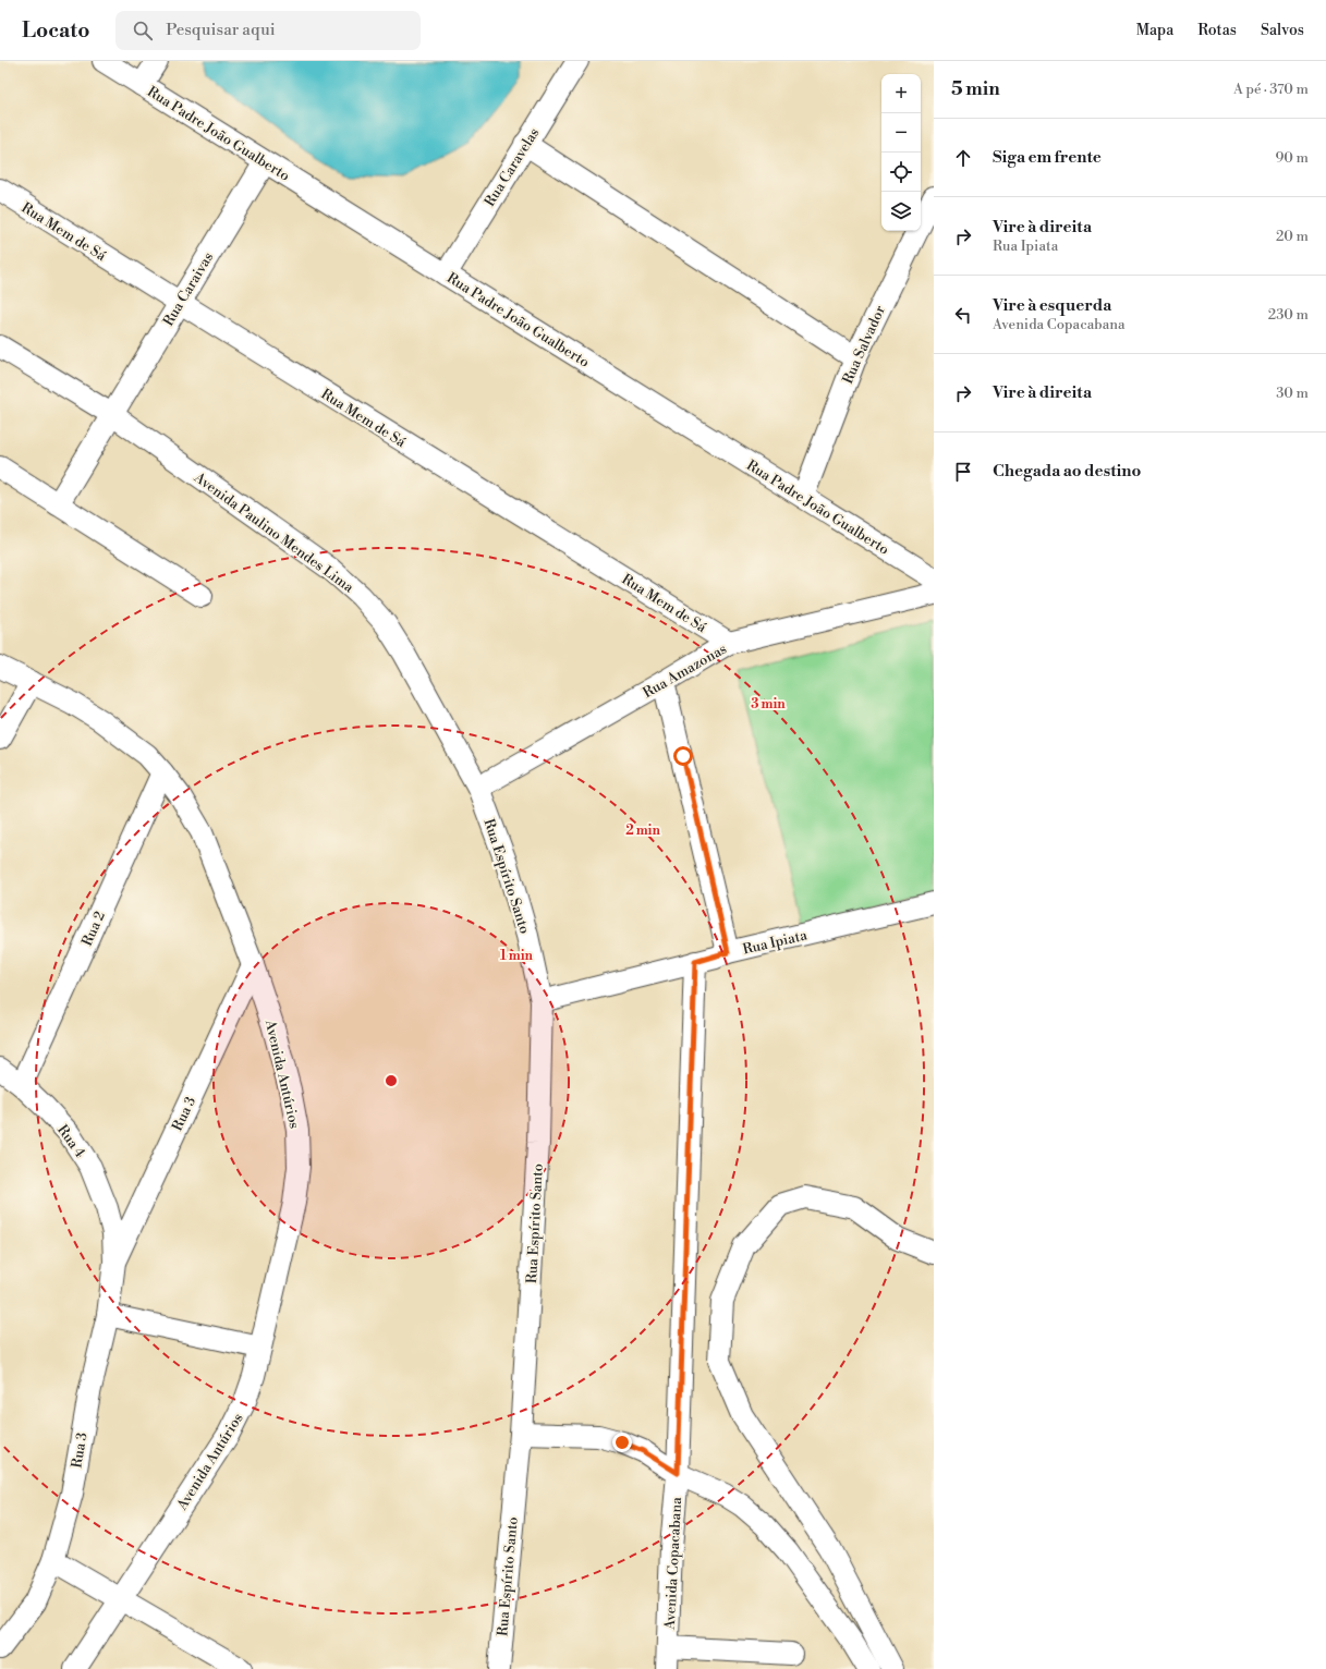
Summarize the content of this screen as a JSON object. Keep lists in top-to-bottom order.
{
  "streets": {
    "street": [
      "Rua Padre João Gualberto",
      "Rua Caravelas",
      "Rua Mem de Sá",
      "Rua Caraivas",
      "Rua Salvador",
      "Avenida Paulino Mendes Lima",
      "Rua Amazonas",
      "Rua Espírito Santo",
      "Rua 2",
      "Rua Ipiata",
      "Avenida Antúrios",
      "Rua 3",
      "Rua 4",
      "Avenida Copacabana"
    ]
  },
  "crossings": [
    ["Rua Padre João Gualberto", "Rua Caravelas"],
    ["Rua Padre João Gualberto", "Rua Caraivas"],
    ["Rua Padre João Gualberto", "Rua Salvador"],
    ["Rua Mem de Sá", "Rua Caraivas"],
    ["Rua Mem de Sá", "Rua Amazonas"],
    ["Rua Caraivas", "Avenida Paulino Mendes Lima"],
    ["Avenida Paulino Mendes Lima", "Rua Amazonas"],
    ["Avenida Paulino Mendes Lima", "Rua Espírito Santo"],
    ["Rua Amazonas", "Rua Espírito Santo"],
    ["Rua Espírito Santo", "Rua Ipiata"],
    ["Rua 2", "Avenida Antúrios"],
    ["Rua 2", "Rua 4"],
    ["Rua Ipiata", "Avenida Copacabana"],
    ["Avenida Antúrios", "Rua 3"],
    ["Rua 3", "Rua 4"]
  ],
  "page": {
    "header": "Locato",
    "search": "Pesquisar aqui",
    "nav": ["Mapa", "Rotas", "Salvos"],
    "heading": ["5 min", "A pé · 370 m"],
    "map_buttons": ["+", "−"],
    "list": [
      ["Siga em frente", "90 m"],
      ["Vire à direita", "Rua Ipiata", "20 m"],
      ["Vire à esquerda", "Avenida Copacabana", "230 m"],
      ["Vire à direita", "30 m"],
      "Chegada ao destino"
    ]
  },
  "rings": ["3 min", "2 min", "1 min"]
}
